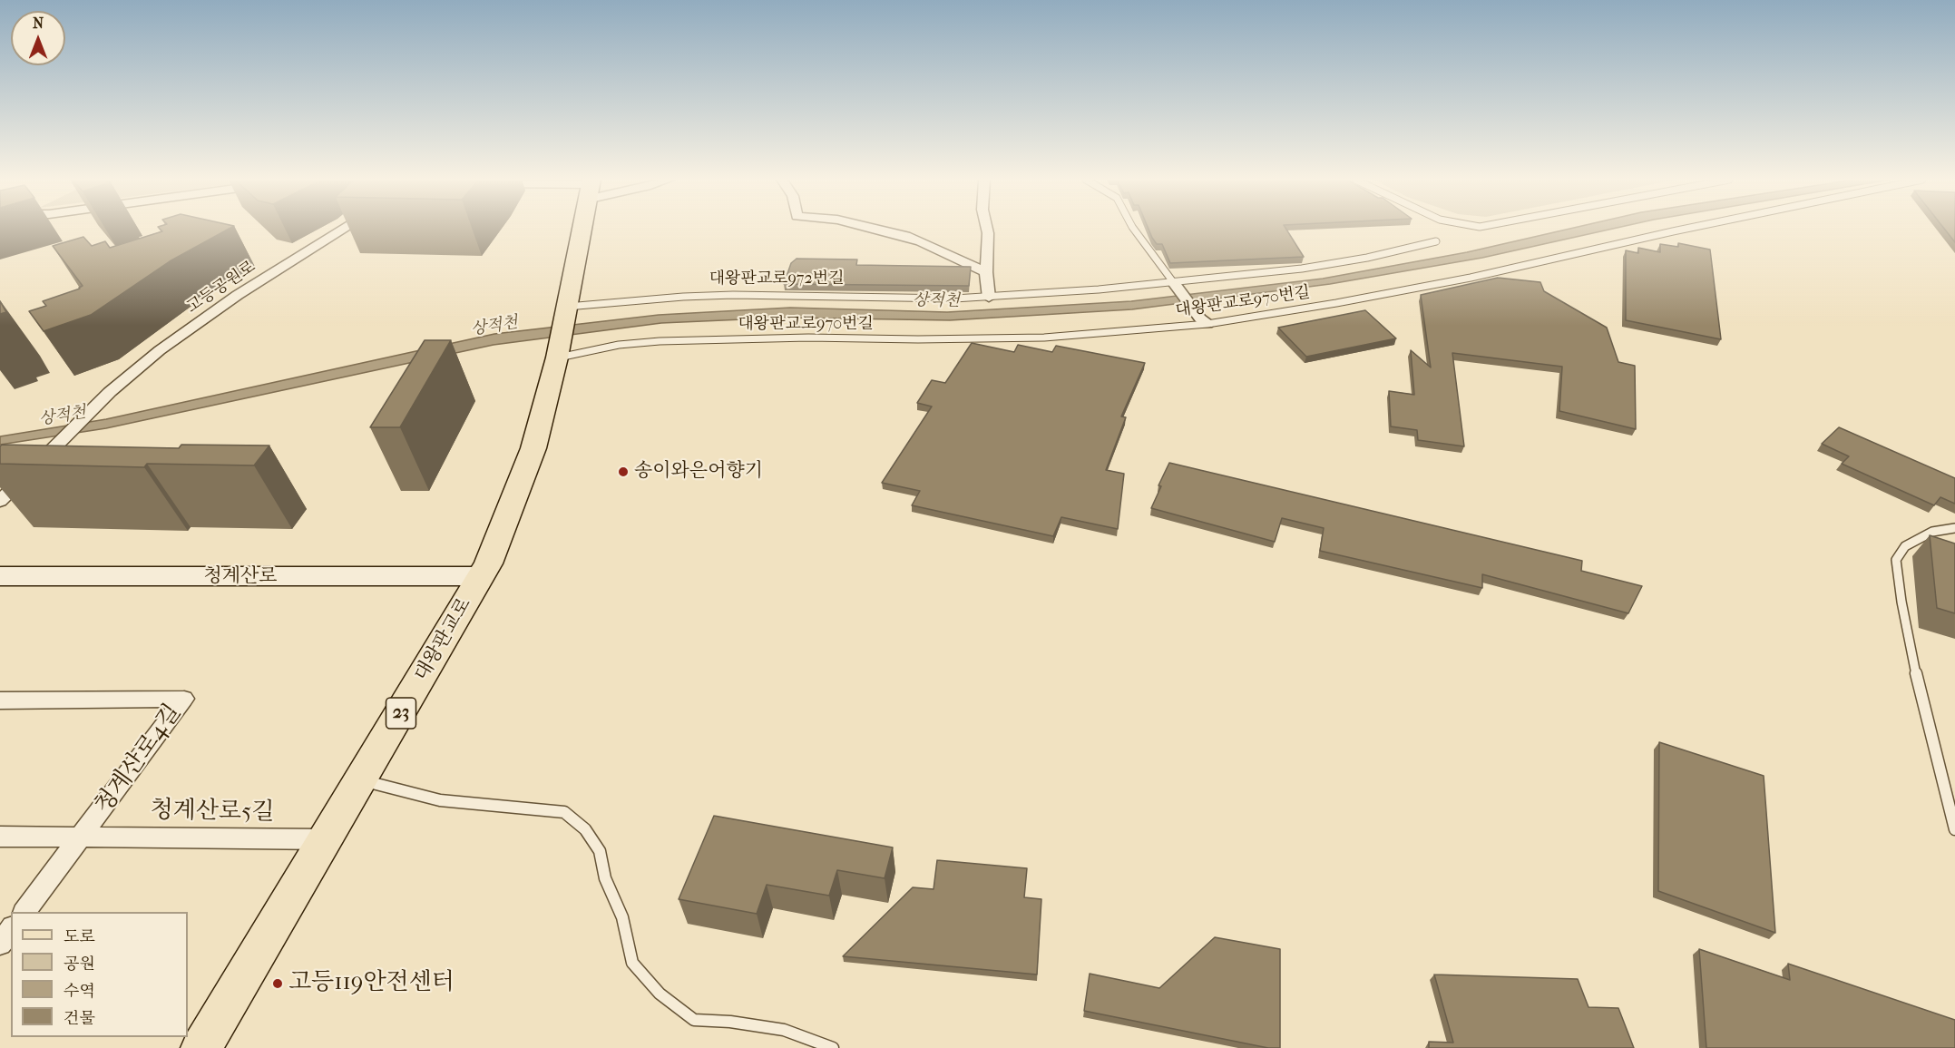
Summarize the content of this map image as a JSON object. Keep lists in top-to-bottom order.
{
  "streets": {
    "main road": ["청계산로", "대왕판교로", "23"],
    "street": ["고등공원로", "청계산로4길", "청계산로5길"],
    "lane": ["대왕판교로972번길", "대왕판교로970번길"]
  },
  "crossings": [
    ["대왕판교로972번길", "23"],
    ["대왕판교로970번길", "대왕판교로"],
    ["대왕판교로970번길", "23"],
    ["청계산로", "대왕판교로"],
    ["대왕판교로", "23"],
    ["대왕판교로", "청계산로5길"],
    ["청계산로4길", "청계산로5길"]
  ],
  "water": ["상적천"],
  "places": ["송이와은어향기", "고등119안전센터"],
  "legend": [
    "도로",
    "공원",
    "수역",
    "건물"
  ],
  "north": "top"
}
